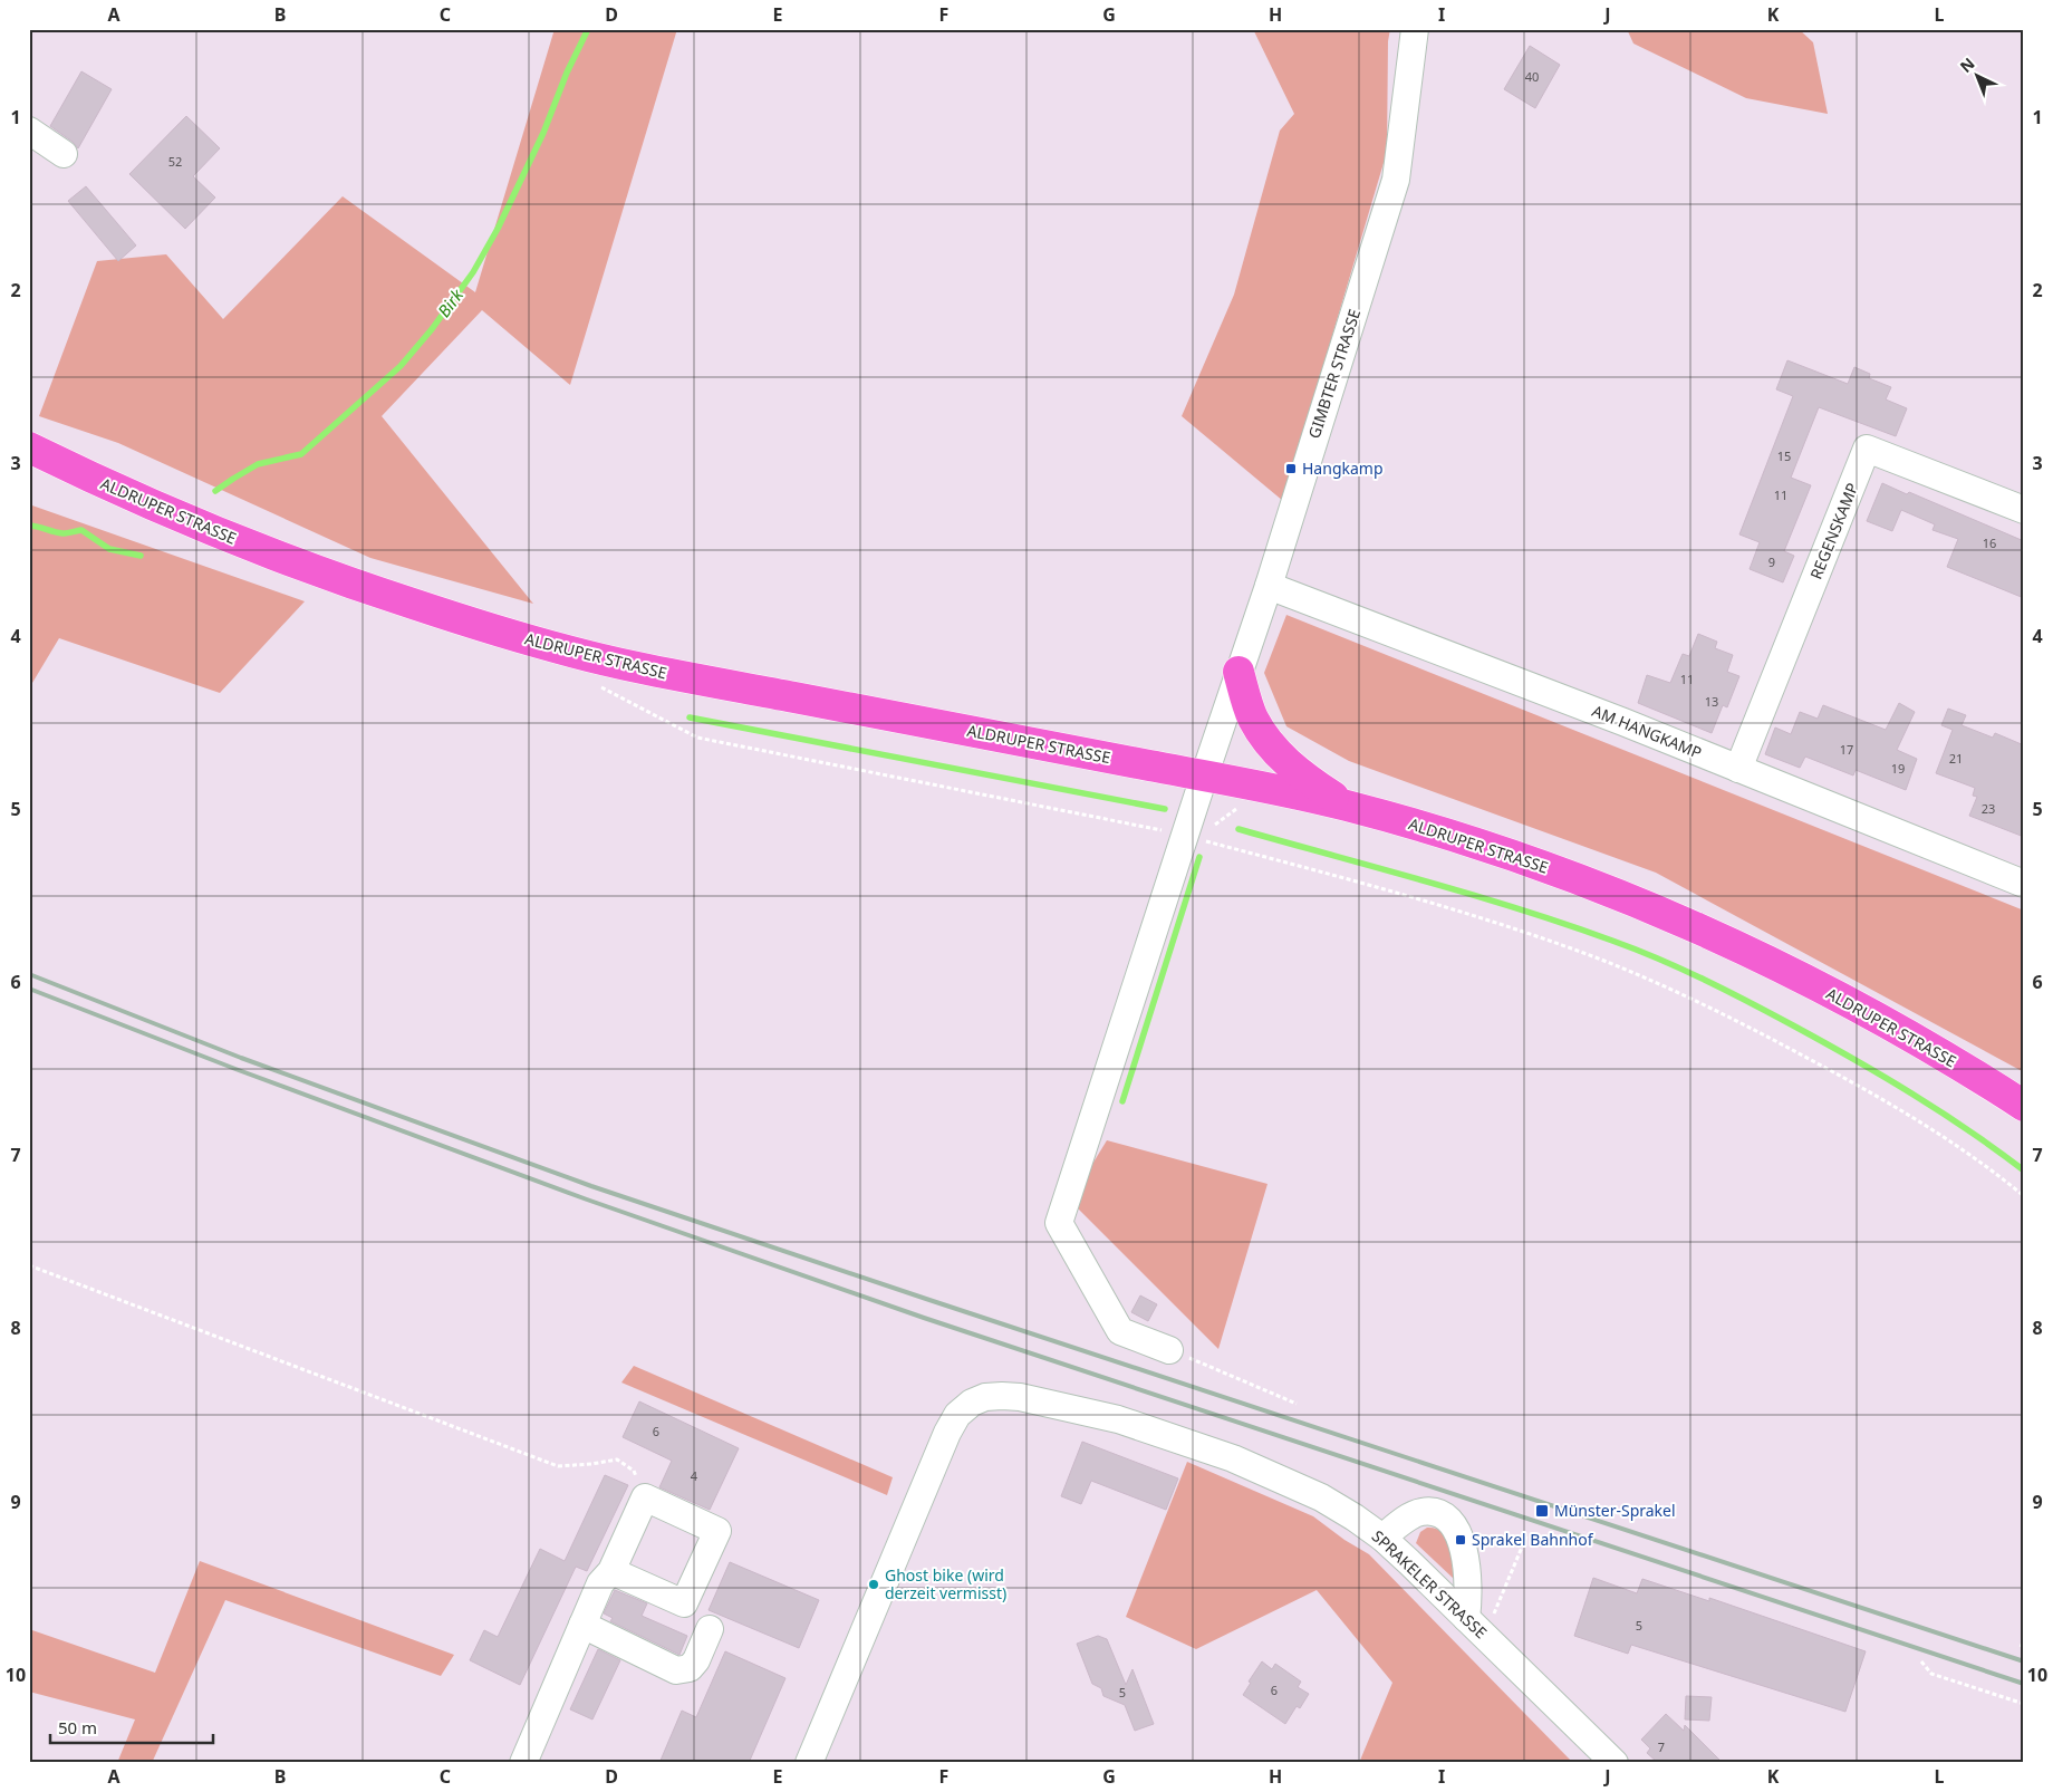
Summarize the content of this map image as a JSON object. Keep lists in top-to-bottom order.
{
  "streets": {
    "main road": ["ALDRUPER STRASSE"],
    "street": [
      "GIMBTER STRASSE",
      "REGENSKAMP",
      "AM HANGKAMP",
      "SPRAKELER STRASSE"
    ]
  },
  "crossings": [
    ["GIMBTER STRASSE", "ALDRUPER STRASSE"],
    ["GIMBTER STRASSE", "AM HANGKAMP"],
    ["REGENSKAMP", "AM HANGKAMP"]
  ],
  "water": ["Birk"],
  "places": {
    "transit": ["Hangkamp", "Münster-Sprakel", "Sprakel Bahnhof"],
    "other": ["Ghost bike (wird derzeit vermisst)"]
  },
  "house_numbers": [
    "40",
    "52",
    "15",
    "11",
    "16",
    "9",
    "11",
    "13",
    "17",
    "21",
    "19",
    "23",
    "6",
    "4",
    "5",
    "6",
    "5",
    "7"
  ],
  "scale_bar": "50 m",
  "north": "top left",
  "grid": {
    "columns": [
      "A",
      "B",
      "C",
      "D",
      "E",
      "F",
      "G",
      "H",
      "I",
      "J",
      "K",
      "L"
    ],
    "rows": [
      "1",
      "2",
      "3",
      "4",
      "5",
      "6",
      "7",
      "8",
      "9",
      "10"
    ]
  }
}
